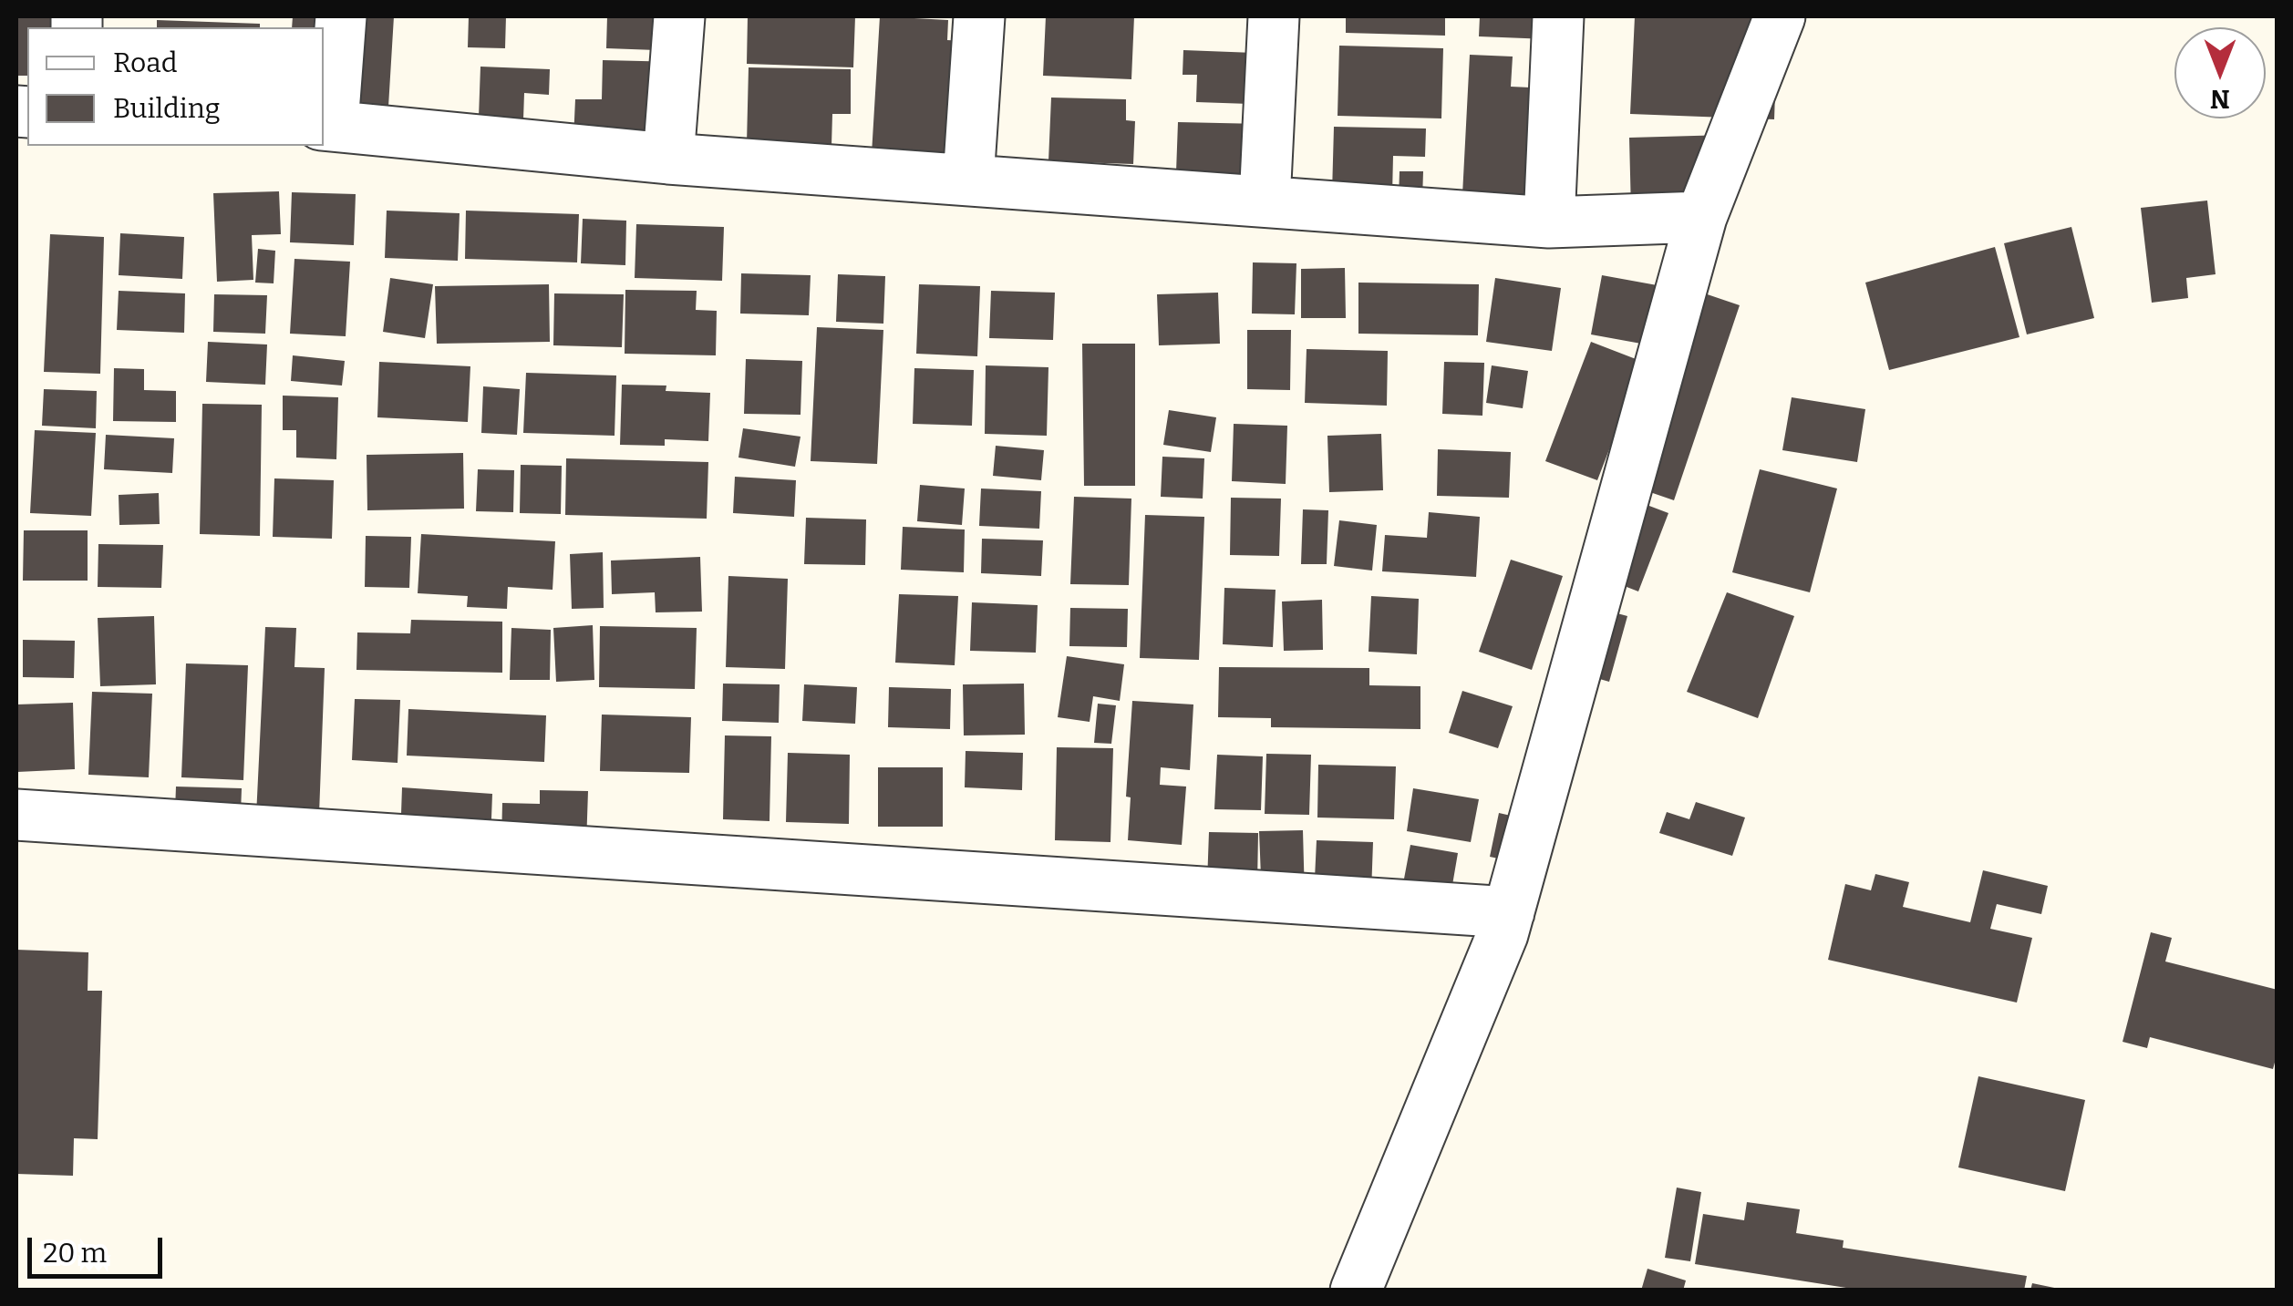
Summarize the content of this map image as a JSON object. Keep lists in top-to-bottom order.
{
  "legend": ["Road", "Building"],
  "scale_bar": "20 m",
  "north": "bottom"
}
